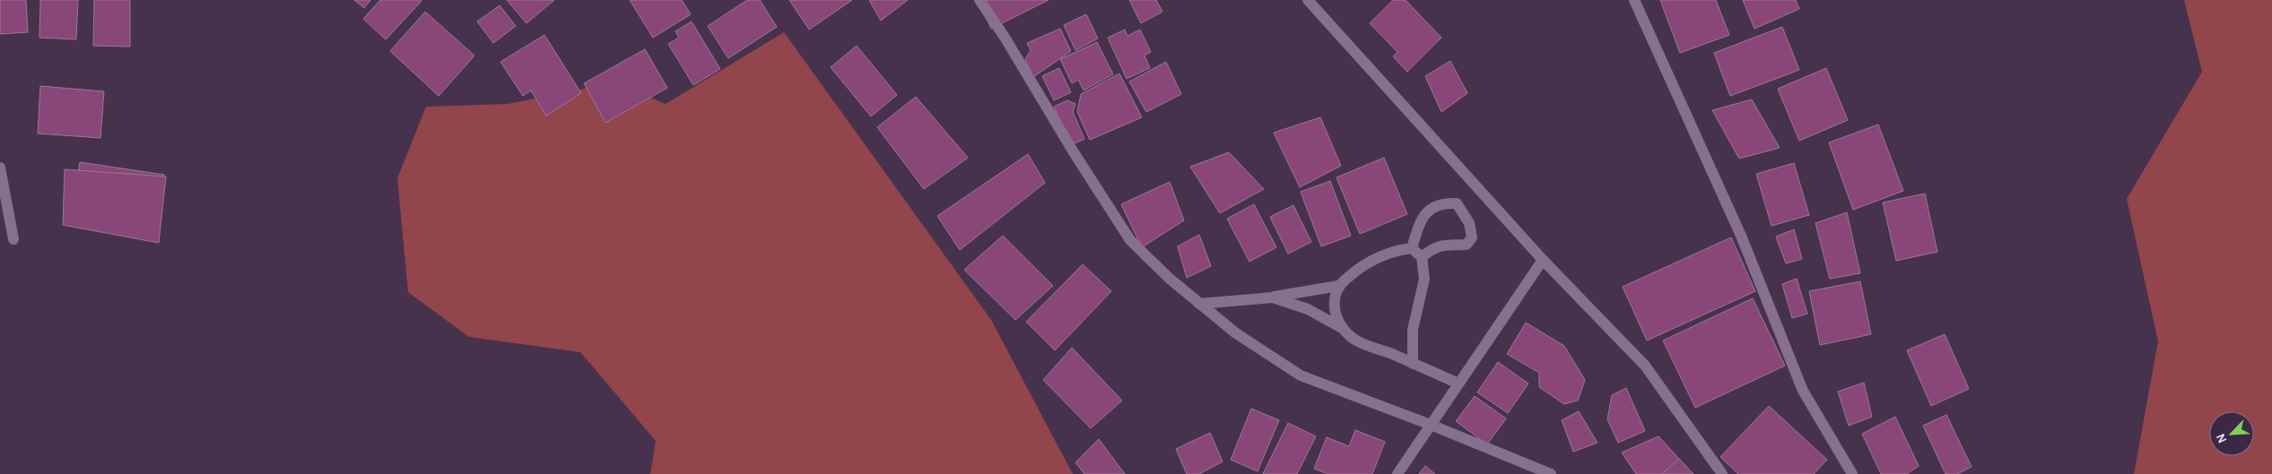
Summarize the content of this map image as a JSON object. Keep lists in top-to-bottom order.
{
  "north": "bottom left"
}
